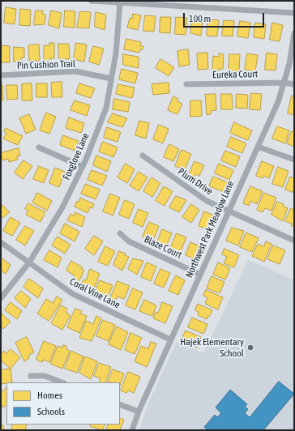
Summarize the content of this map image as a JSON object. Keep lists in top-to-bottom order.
{
  "streets": {
    "street": [
      "Pin Cushion Trail",
      "Eureka Court",
      "Foxglove Lane",
      "Plum Drive",
      "Northwest Park Meadow Lane",
      "Blaze Court",
      "Coral Vine Lane"
    ]
  },
  "crossings": [
    ["Pin Cushion Trail", "Foxglove Lane"],
    ["Eureka Court", "Northwest Park Meadow Lane"],
    ["Foxglove Lane", "Coral Vine Lane"],
    ["Plum Drive", "Northwest Park Meadow Lane"],
    ["Northwest Park Meadow Lane", "Blaze Court"],
    ["Northwest Park Meadow Lane", "Coral Vine Lane"]
  ],
  "places": ["Hajek Elementary School"],
  "legend": ["Homes", "Schools"],
  "scale_bar": "100 m"
}
